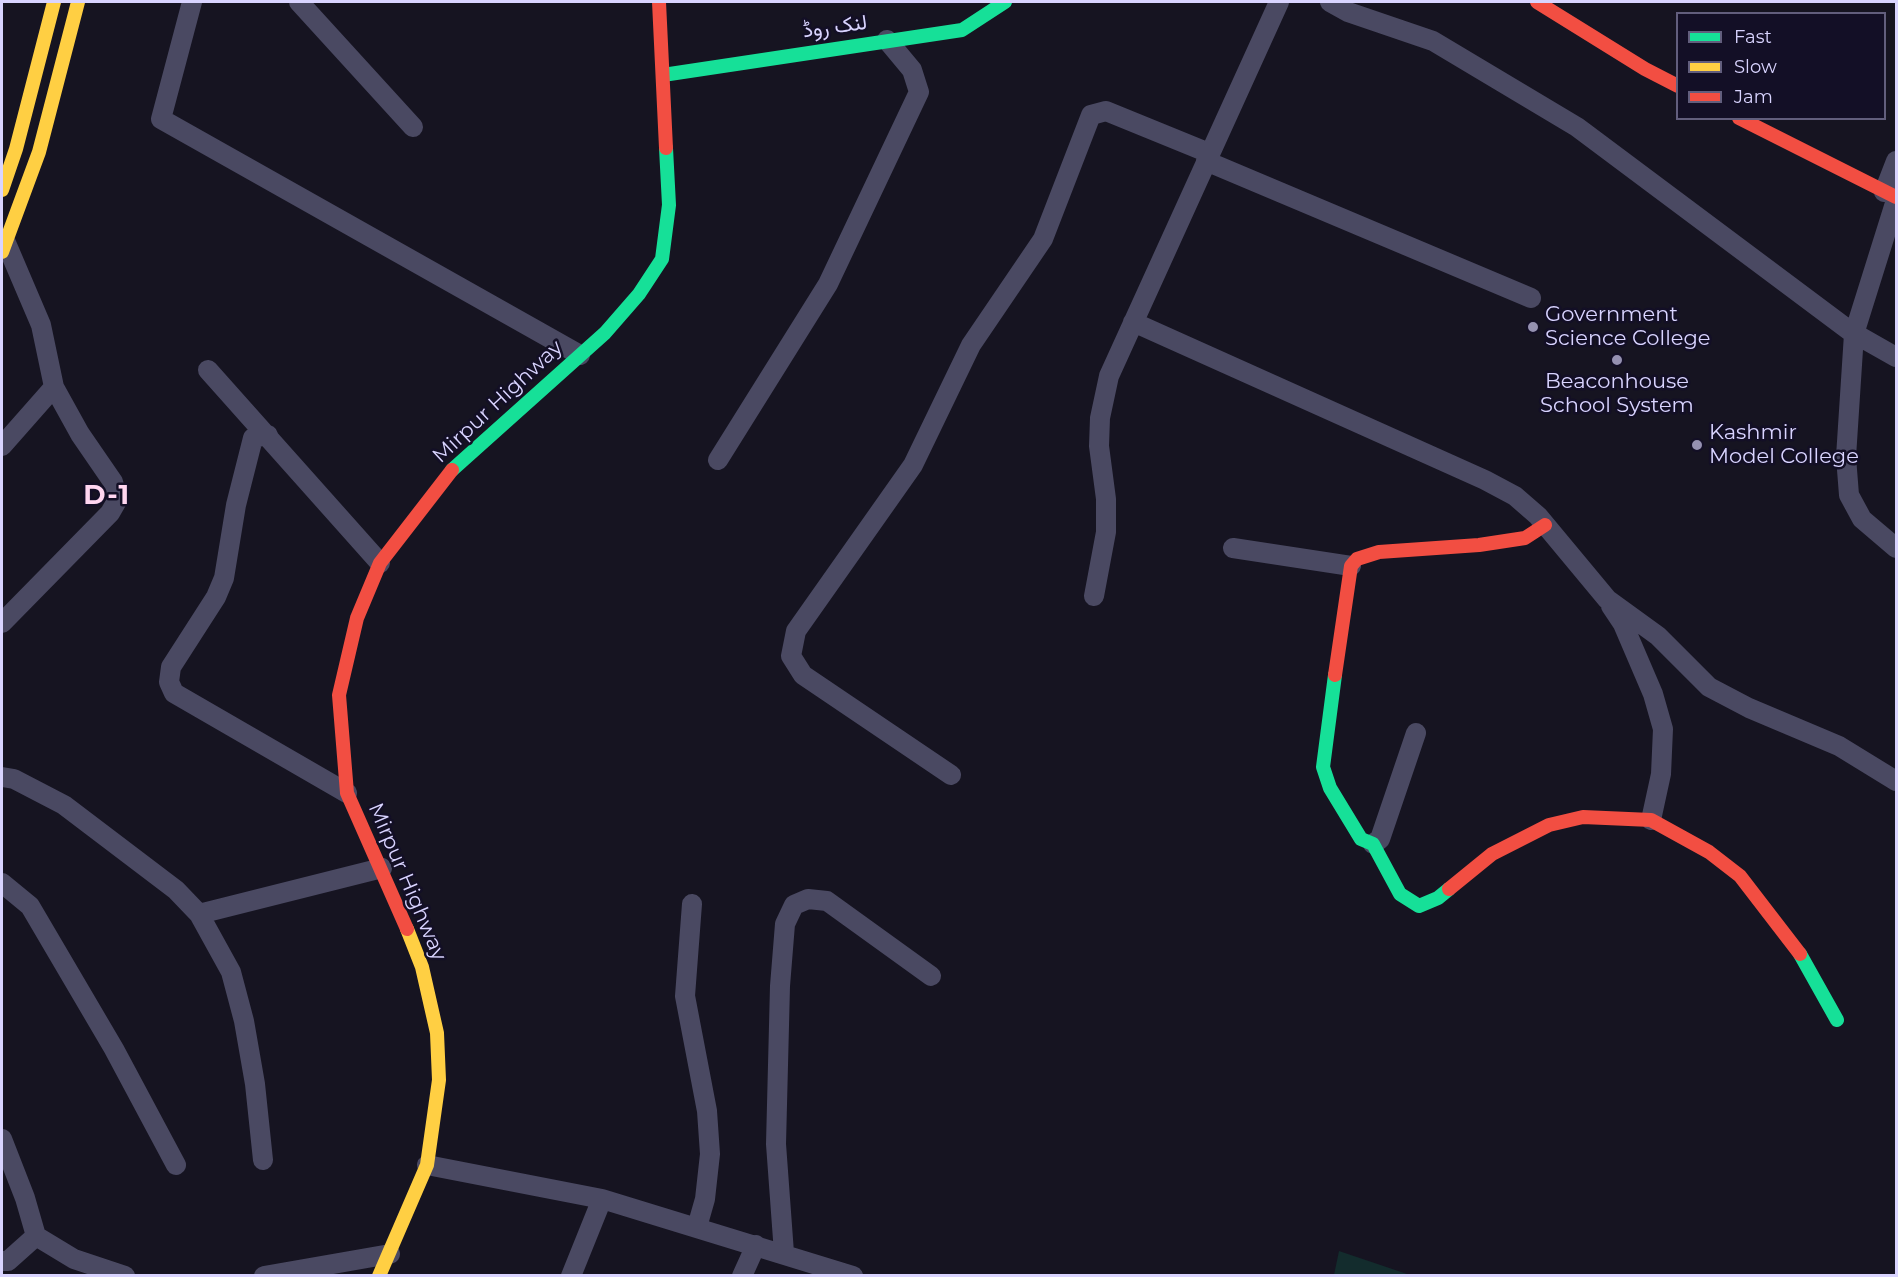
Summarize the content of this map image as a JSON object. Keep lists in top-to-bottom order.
{
  "streets": {
    "main road": ["لنک روڈ", "Mirpur Highway"]
  },
  "crossings": [
    ["لنک روڈ", "Mirpur Highway"]
  ],
  "districts": ["D-1"],
  "places": ["Government Science College", "Beaconhouse School System", "Kashmir Model College"],
  "legend": ["Fast", "Slow", "Jam"]
}
